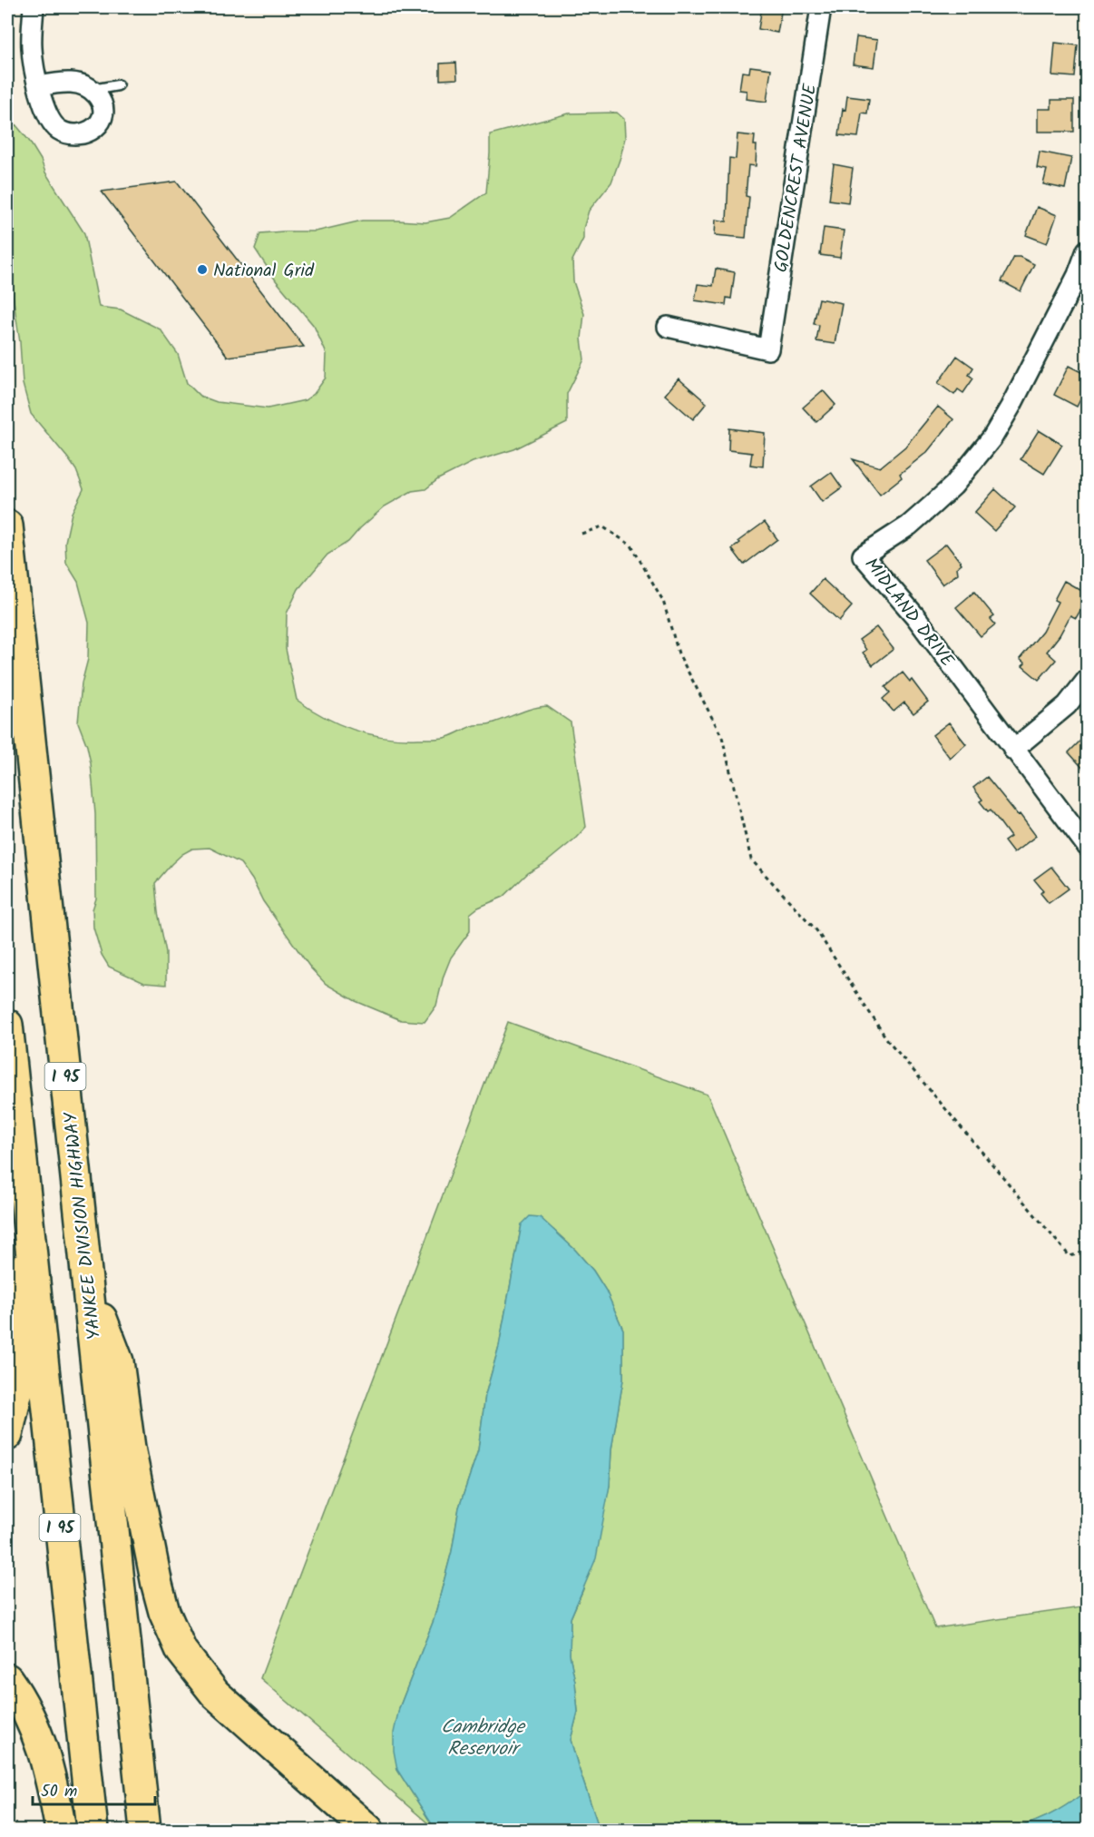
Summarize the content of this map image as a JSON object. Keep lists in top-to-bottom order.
{
  "streets": {
    "highway": ["I 95", "YANKEE DIVISION HIGHWAY"],
    "street": ["GOLDENCREST AVENUE", "MIDLAND DRIVE"]
  },
  "water": ["Cambridge Reservoir"],
  "places": ["National Grid"],
  "scale_bar": "50 m"
}
